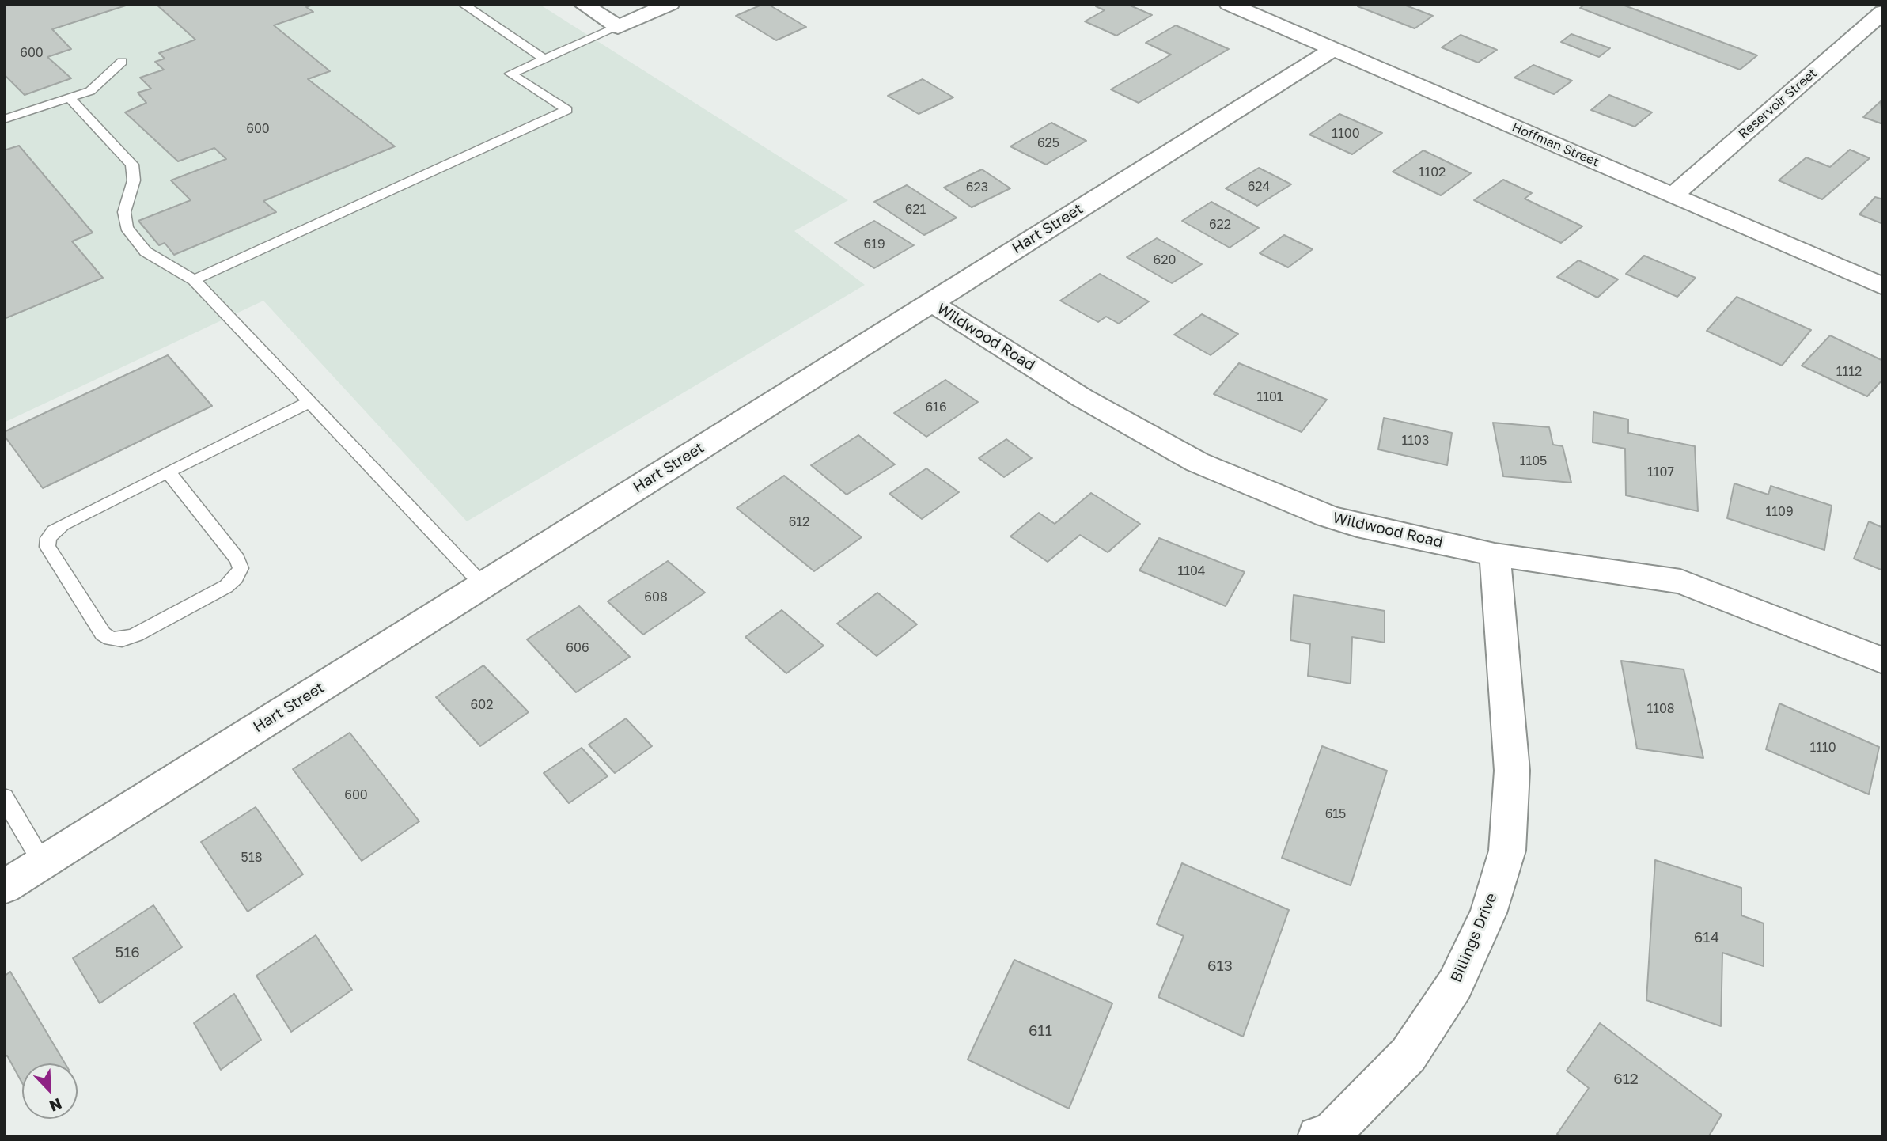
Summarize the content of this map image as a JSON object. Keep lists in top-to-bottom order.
{
  "streets": {
    "street": [
      "Reservoir Street",
      "Hoffman Street",
      "Hart Street",
      "Wildwood Road",
      "Billings Drive"
    ]
  },
  "crossings": [
    ["Reservoir Street", "Hoffman Street"],
    ["Hoffman Street", "Hart Street"],
    ["Hart Street", "Wildwood Road"],
    ["Wildwood Road", "Billings Drive"]
  ],
  "house_numbers": [
    "600",
    "600",
    "1100",
    "625",
    "1102",
    "624",
    "623",
    "621",
    "622",
    "619",
    "620",
    "1112",
    "1101",
    "616",
    "1103",
    "1105",
    "1107",
    "1109",
    "612",
    "1104",
    "608",
    "606",
    "602",
    "1108",
    "1110",
    "600",
    "615",
    "518",
    "614",
    "516",
    "613",
    "611",
    "612"
  ],
  "north": "bottom right"
}
